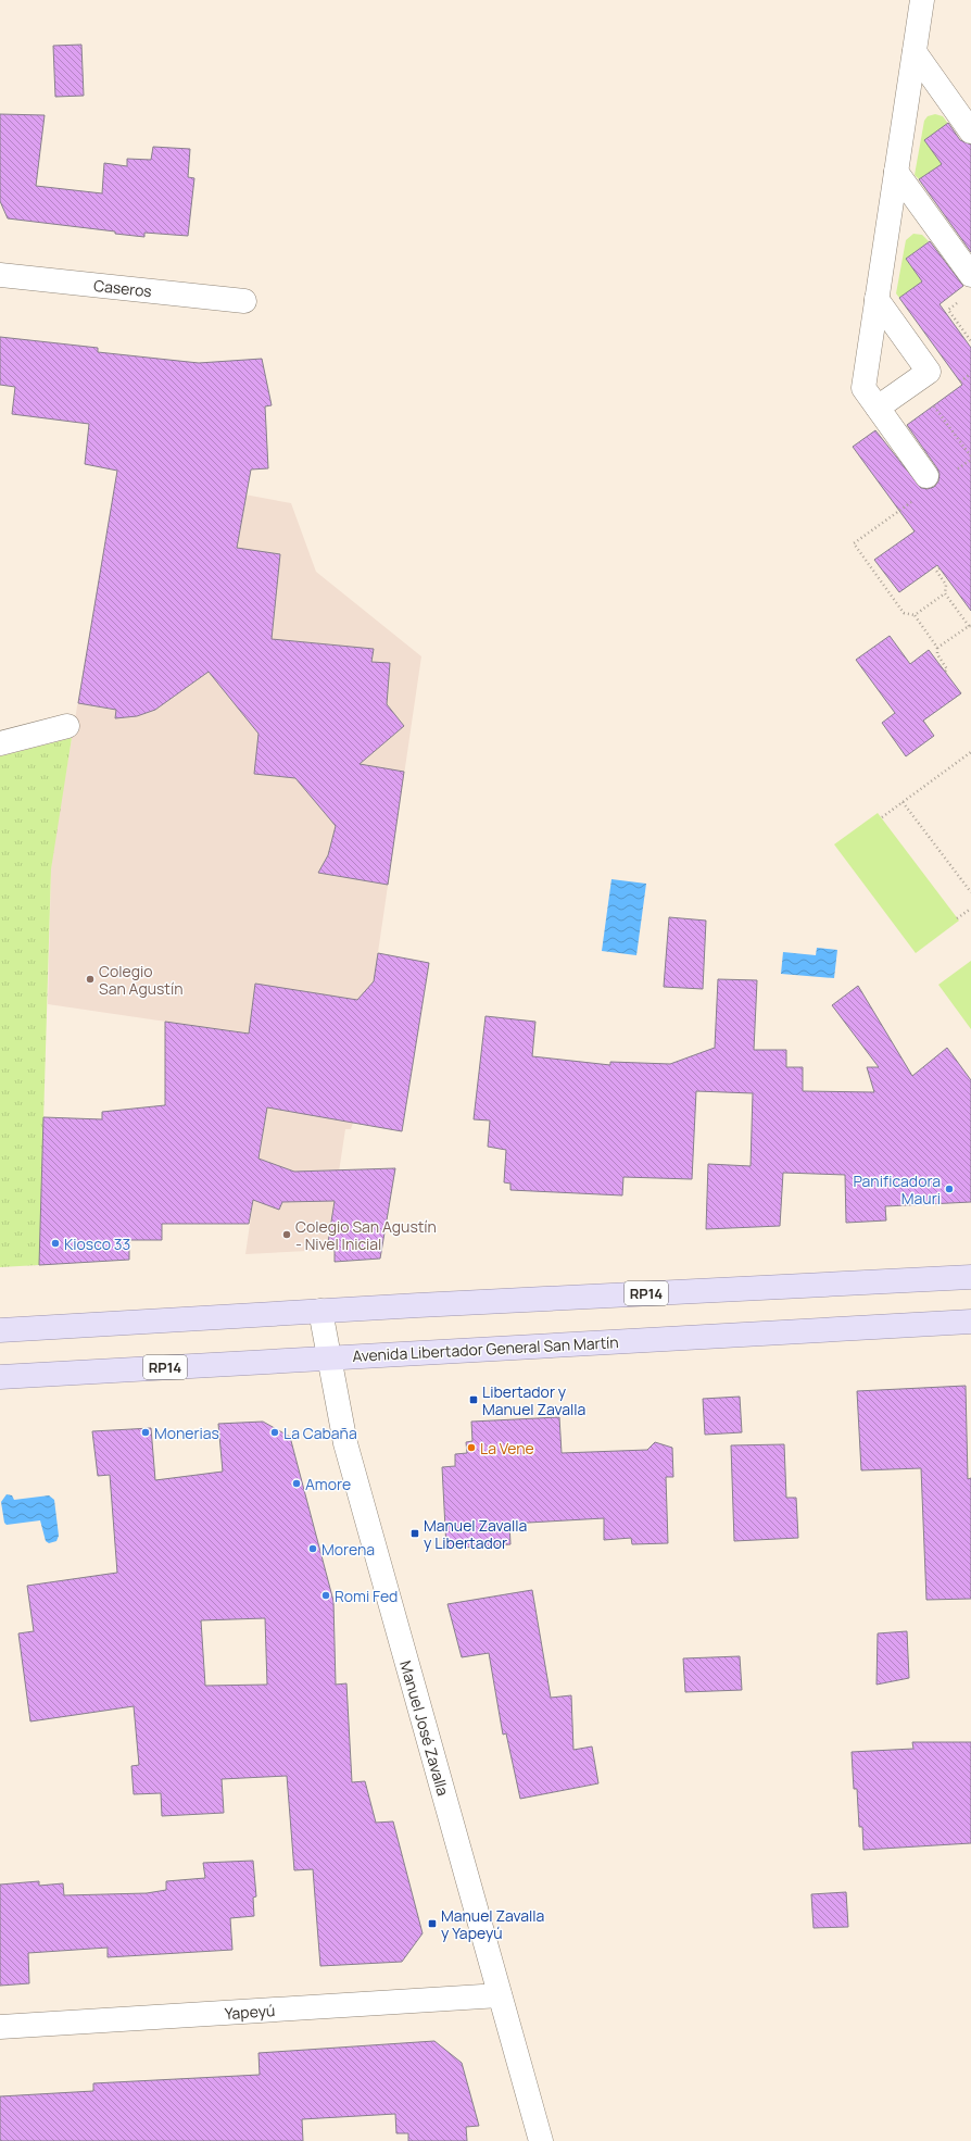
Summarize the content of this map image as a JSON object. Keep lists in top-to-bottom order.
{
  "streets": {
    "main road": ["RP14", "Avenida Libertador General San Martín"],
    "street": ["Caseros", "Manuel José Zavalla", "Yapeyú"]
  },
  "crossings": [
    ["RP14", "Manuel José Zavalla"],
    ["Avenida Libertador General San Martín", "Manuel José Zavalla"],
    ["Manuel José Zavalla", "Yapeyú"]
  ],
  "places": {
    "other": [
      "Colegio San Agustín",
      "Panificadora Mauri",
      "Colegio San Agustín - Nivel Inicial",
      "Kiosco 33",
      "Monerias",
      "La Cabaña",
      "La Vene",
      "Amore",
      "Morena",
      "Romi Fed"
    ],
    "transit": ["Libertador y Manuel Zavalla", "Manuel Zavalla y Libertador", "Manuel Zavalla y Yapeyú"]
  }
}
